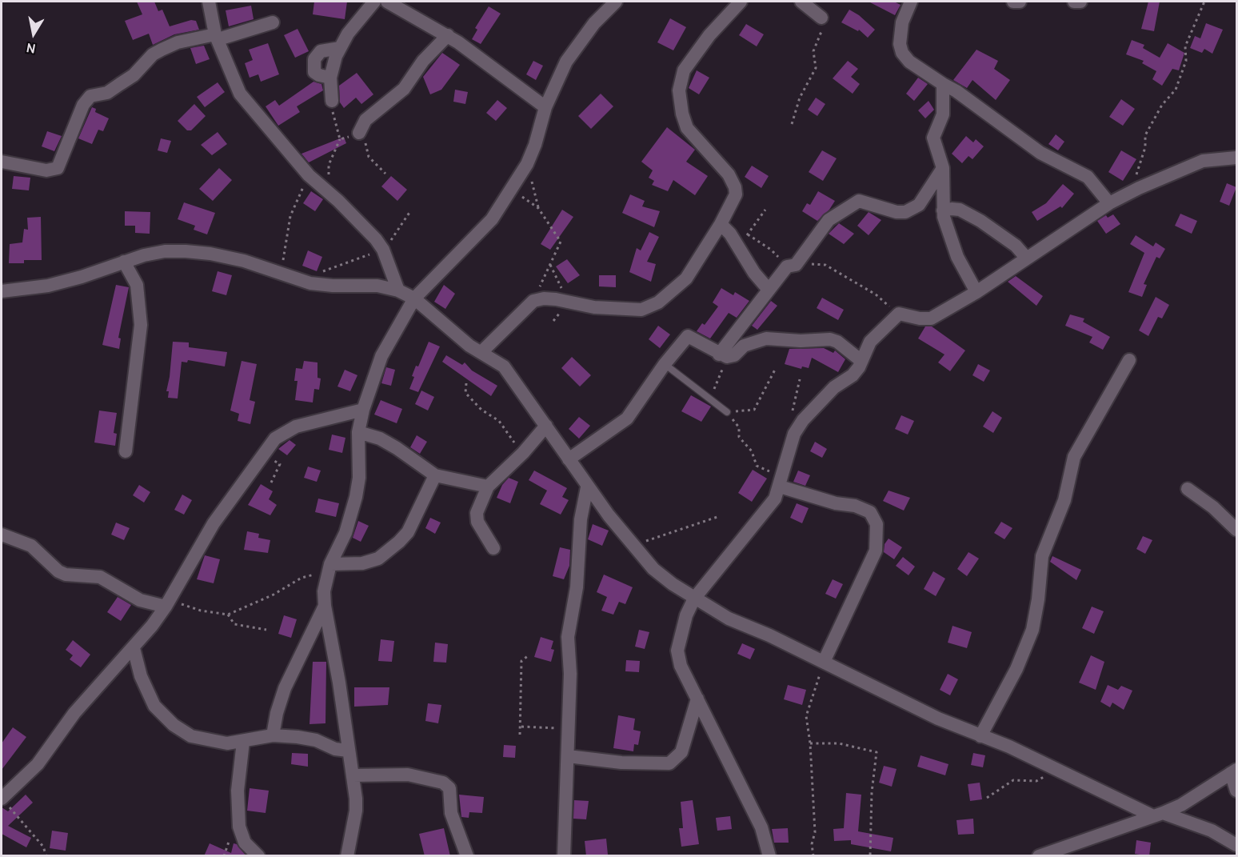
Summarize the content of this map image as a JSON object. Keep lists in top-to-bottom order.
{
  "north": "bottom"
}
